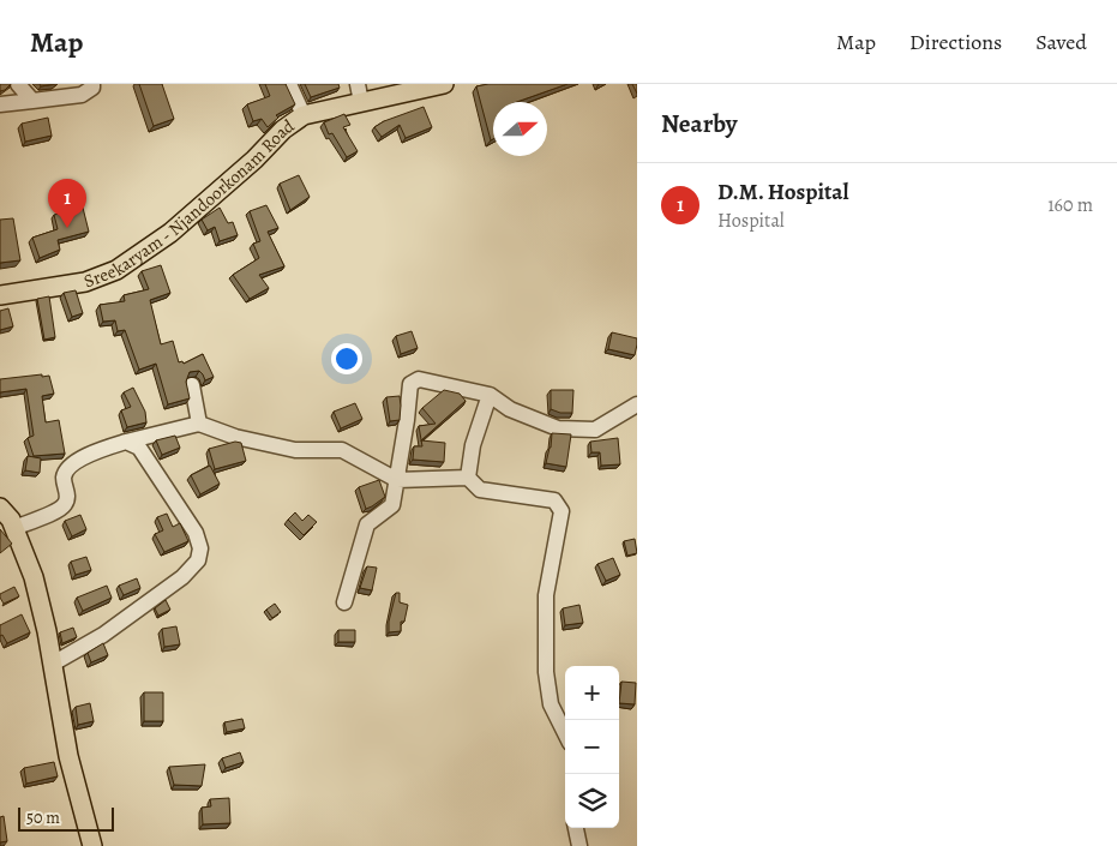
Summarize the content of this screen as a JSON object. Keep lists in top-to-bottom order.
{
  "streets": {
    "main road": ["Sreekaryam - Njandoorkonam Road"]
  },
  "scale_bar": "50 m",
  "north": "right",
  "page": {
    "header": "Map",
    "nav": ["Map", "Directions", "Saved"],
    "heading": "Nearby",
    "list": [
      {
        "mark": "1",
        "name": "D.M. Hospital",
        "note": "Hospital",
        "value": "160 m"
      }
    ],
    "pins": "1",
    "map_buttons": ["+", "−"],
    "scale": "50 m"
  }
}
